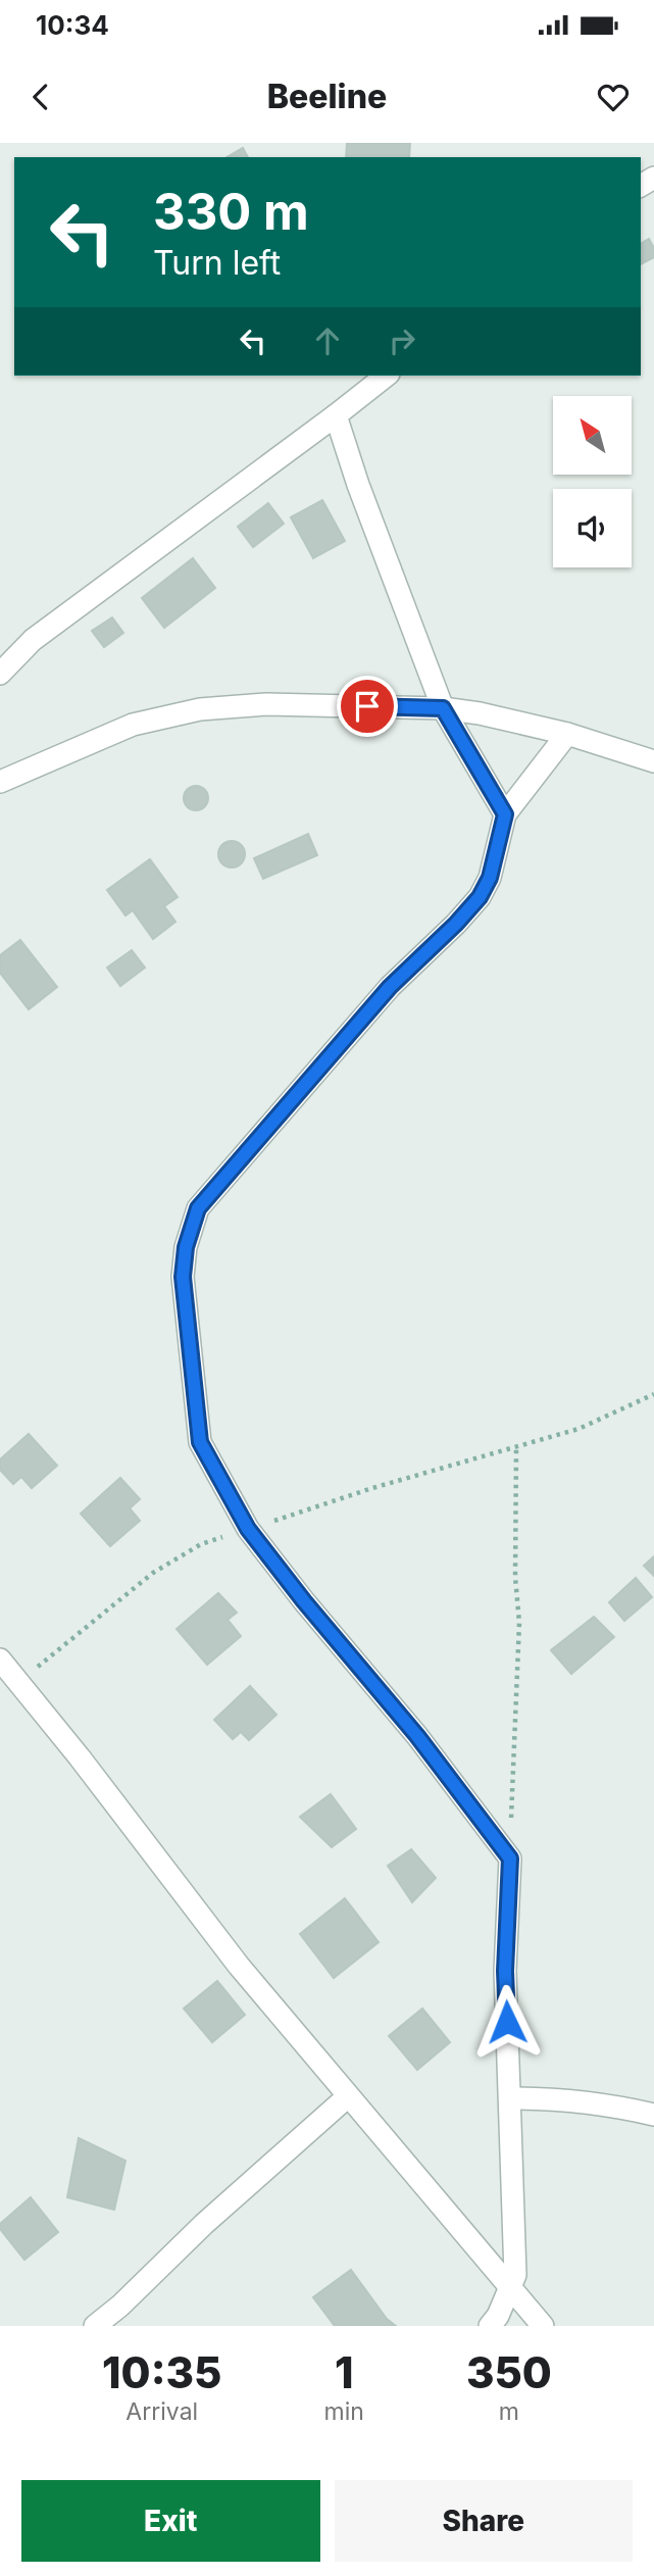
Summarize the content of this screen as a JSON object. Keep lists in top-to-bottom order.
{
  "north": "top left",
  "page": {
    "status": "10:34",
    "header": "Beeline",
    "turn": ["330 m", "Turn left"],
    "eta": [
      "10:35",
      "Arrival",
      "1",
      "min",
      "350",
      "m"
    ],
    "buttons": ["Exit", "Share"]
  }
}
